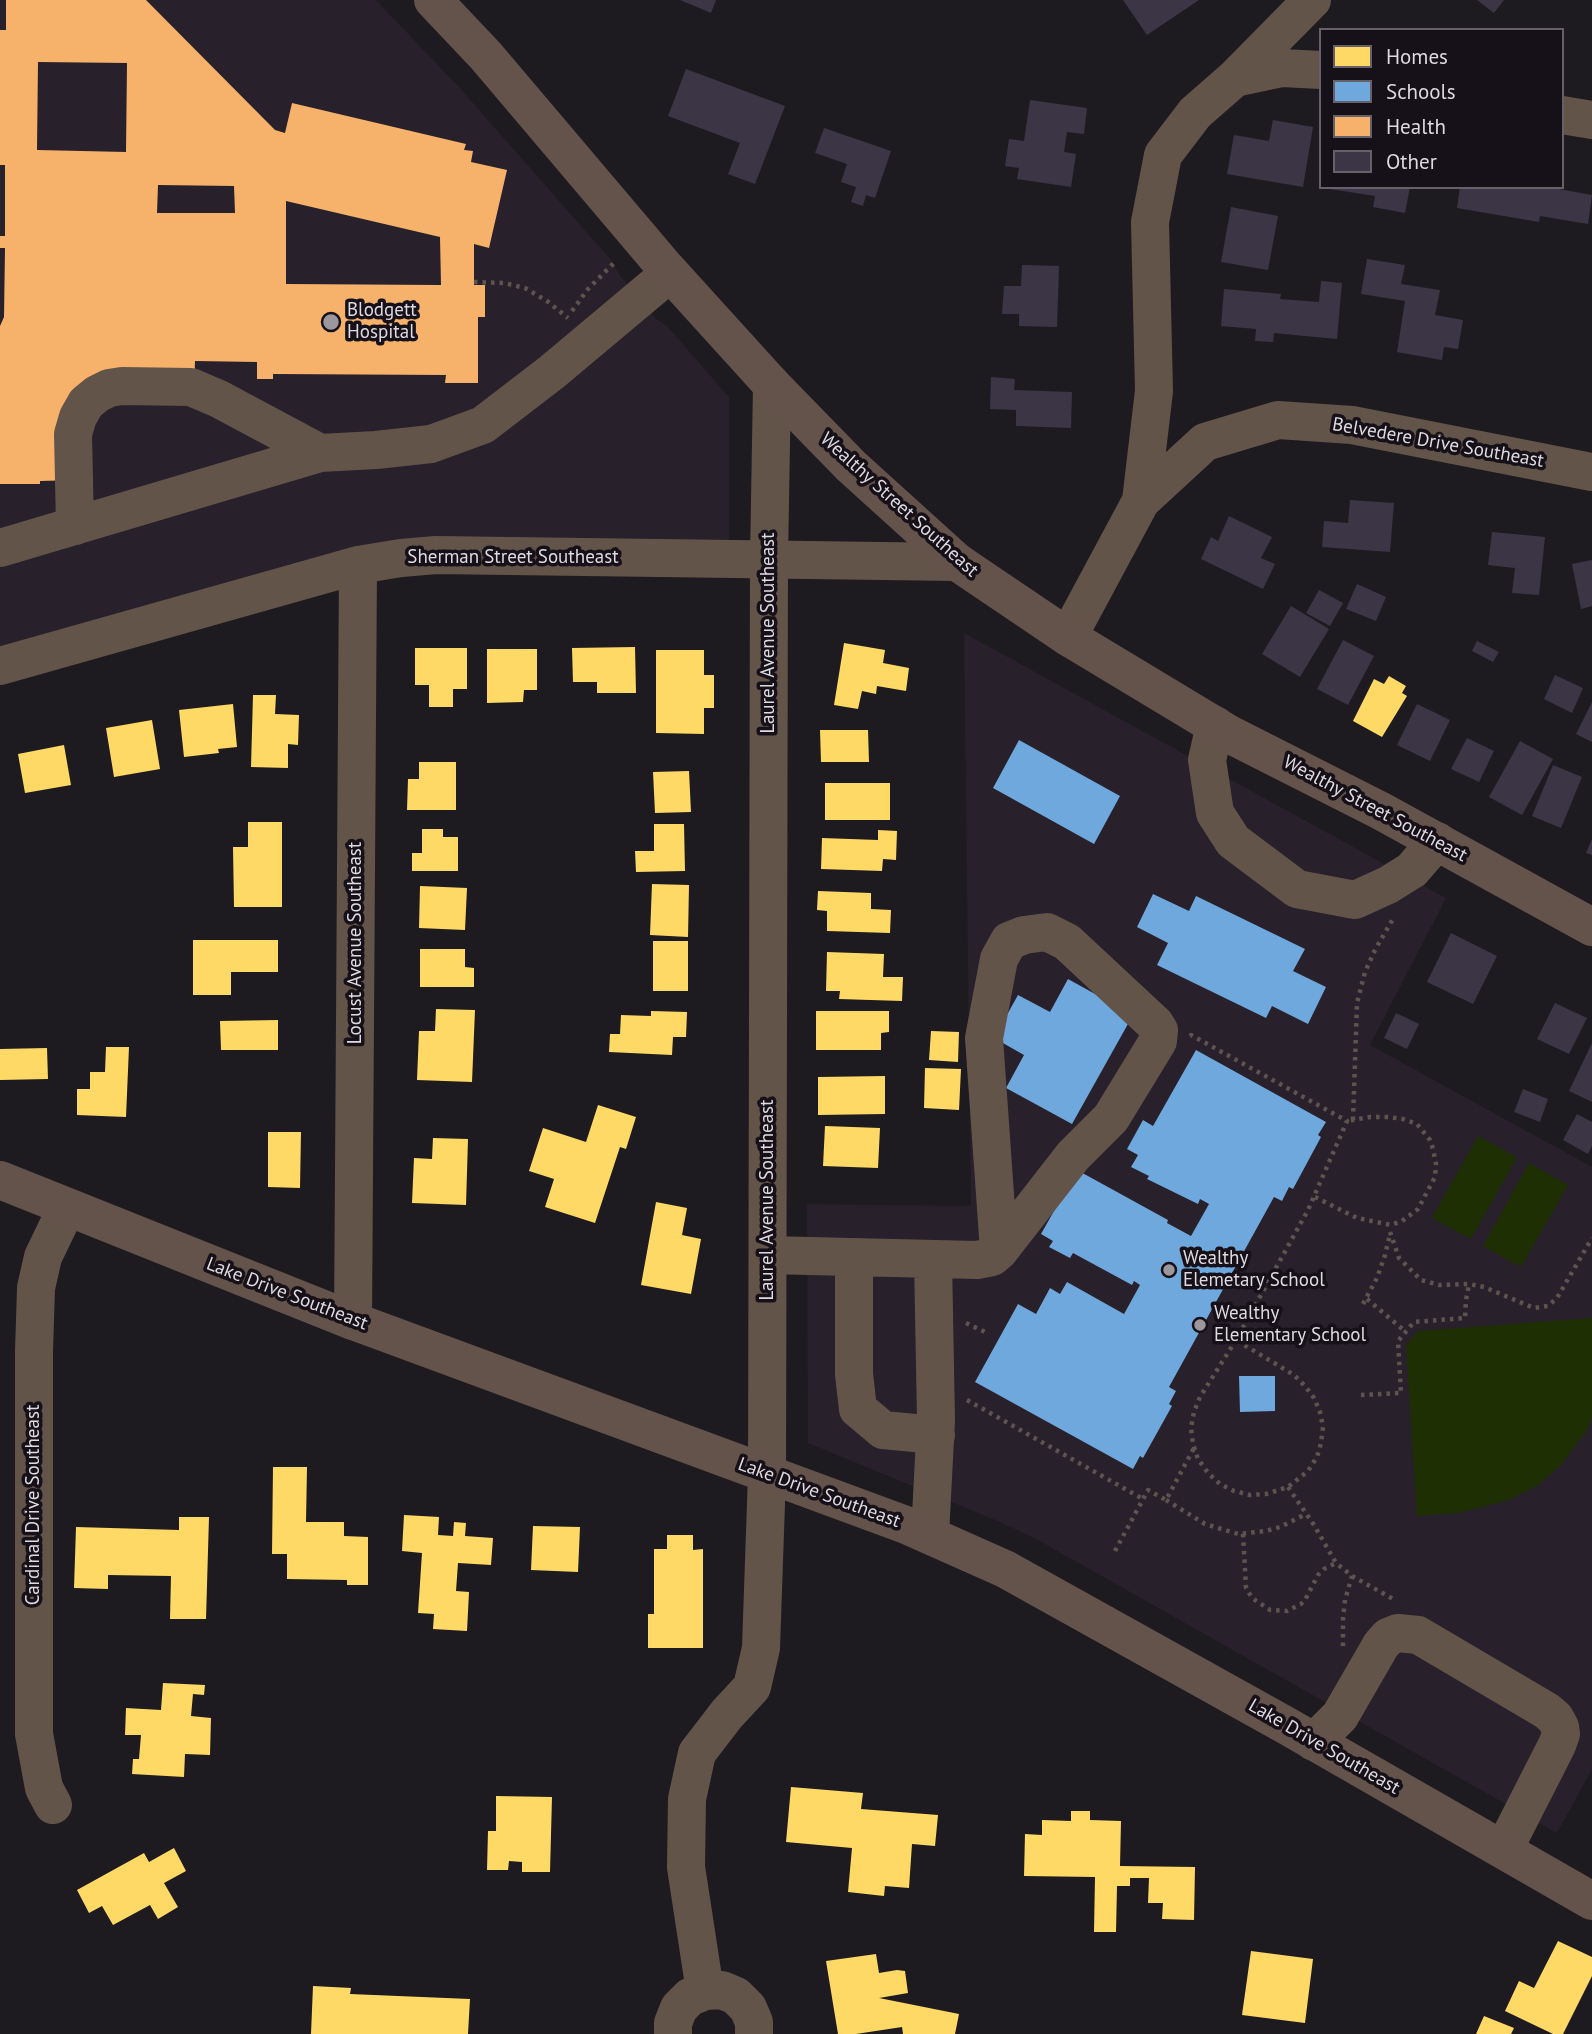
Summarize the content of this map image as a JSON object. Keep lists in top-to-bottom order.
{
  "streets": {
    "main road": ["Wealthy Street Southeast", "Lake Drive Southeast"],
    "street": [
      "Belvedere Drive Southeast",
      "Sherman Street Southeast",
      "Laurel Avenue Southeast",
      "Locust Avenue Southeast",
      "Cardinal Drive Southeast"
    ]
  },
  "crossings": [
    ["Wealthy Street Southeast", "Sherman Street Southeast"],
    ["Wealthy Street Southeast", "Laurel Avenue Southeast"],
    ["Sherman Street Southeast", "Laurel Avenue Southeast"],
    ["Sherman Street Southeast", "Locust Avenue Southeast"],
    ["Laurel Avenue Southeast", "Lake Drive Southeast"],
    ["Locust Avenue Southeast", "Lake Drive Southeast"],
    ["Lake Drive Southeast", "Cardinal Drive Southeast"]
  ],
  "places": ["Blodgett Hospital", "Wealthy Elemetary School", "Wealthy Elementary School"],
  "legend": [
    "Homes",
    "Schools",
    "Health",
    "Other"
  ]
}
